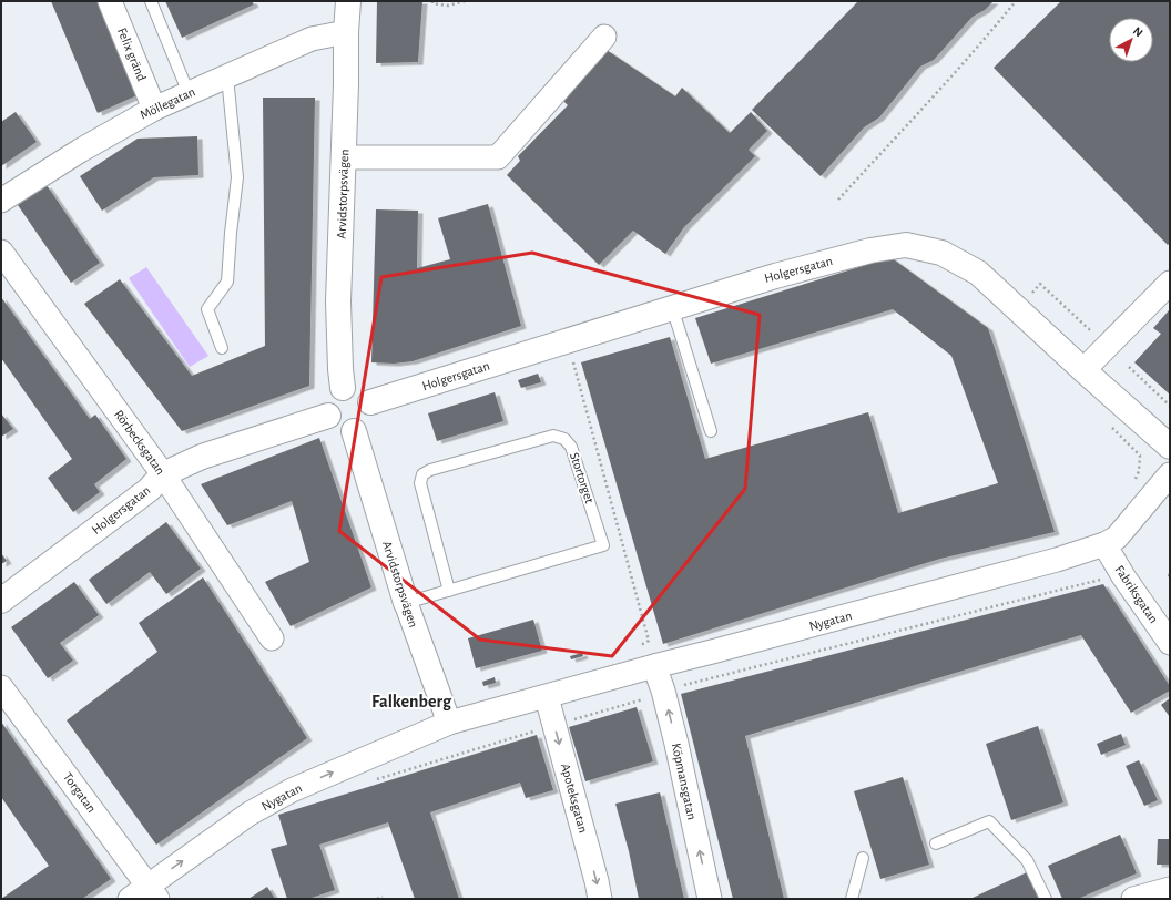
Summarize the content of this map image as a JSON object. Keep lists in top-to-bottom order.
{
  "streets": {
    "main road": ["Arvidstorpsvägen", "Holgersgatan"],
    "street": [
      "Felix gränd",
      "Möllegatan",
      "Rörbecksgatan",
      "Fabriksgatan",
      "Nygatan",
      "Köpmansgatan",
      "Torgatan",
      "Apoteksgatan"
    ],
    "lane": ["Stortorget"]
  },
  "crossings": [
    ["Felix gränd", "Möllegatan"],
    ["Möllegatan", "Arvidstorpsvägen"],
    ["Arvidstorpsvägen", "Holgersgatan"],
    ["Arvidstorpsvägen", "Stortorget"],
    ["Arvidstorpsvägen", "Nygatan"],
    ["Holgersgatan", "Rörbecksgatan"],
    ["Fabriksgatan", "Nygatan"],
    ["Nygatan", "Köpmansgatan"],
    ["Nygatan", "Torgatan"],
    ["Nygatan", "Apoteksgatan"]
  ],
  "one_way": ["Köpmansgatan", "Apoteksgatan"],
  "districts": ["Falkenberg"],
  "north": "top right"
}
